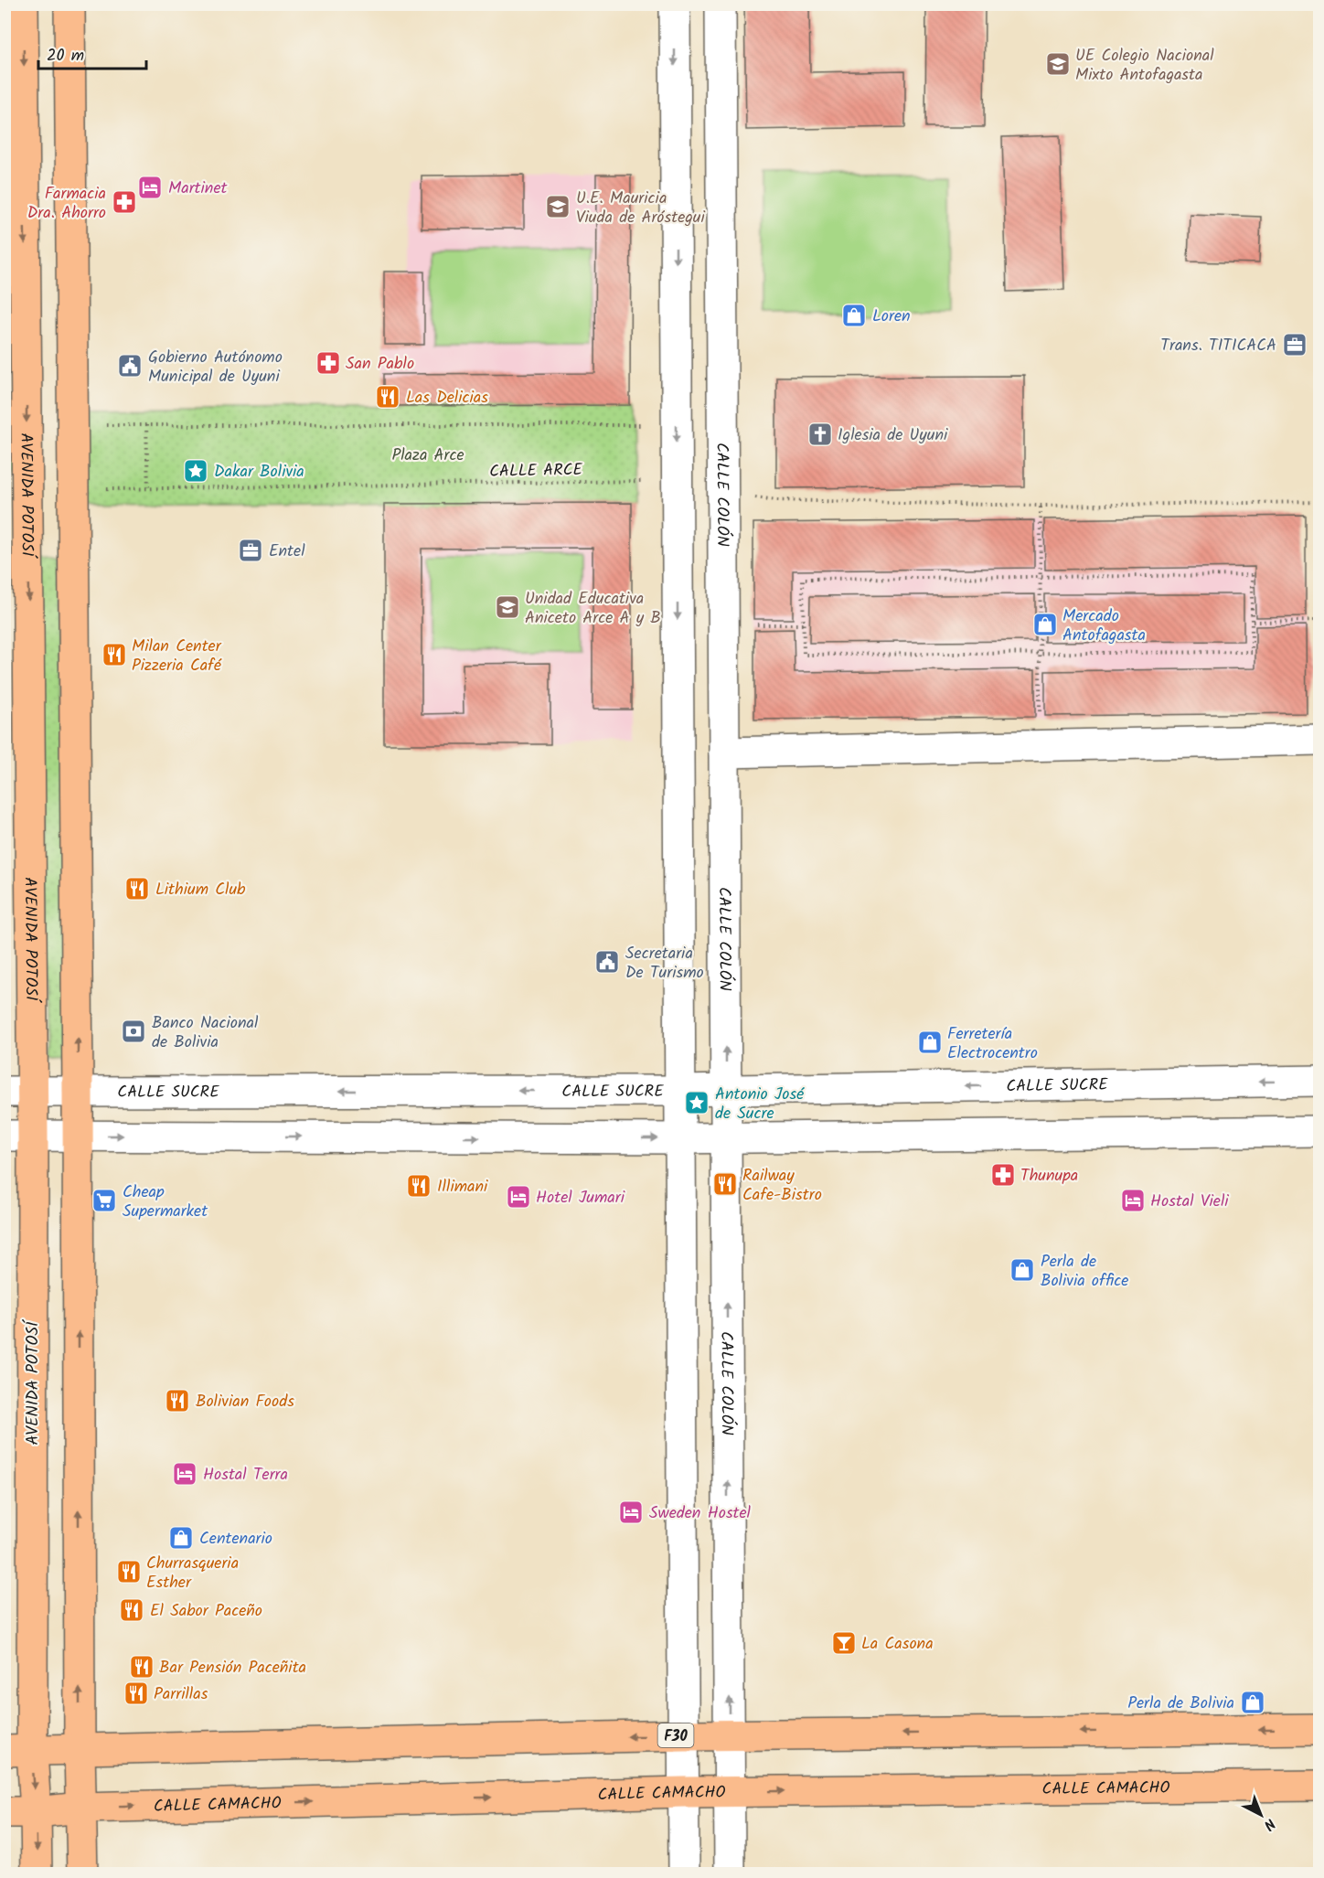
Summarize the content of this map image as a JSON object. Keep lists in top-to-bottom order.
{
  "streets": {
    "main road": ["AVENIDA POTOSÍ", "F30", "CALLE CAMACHO"],
    "street": ["CALLE COLÓN", "CALLE SUCRE"],
    "path": ["CALLE ARCE"]
  },
  "crossings": [
    ["AVENIDA POTOSÍ", "CALLE SUCRE"],
    ["AVENIDA POTOSÍ", "F30"],
    ["AVENIDA POTOSÍ", "CALLE CAMACHO"],
    ["CALLE COLÓN", "CALLE SUCRE"],
    ["CALLE COLÓN", "F30"],
    ["CALLE COLÓN", "CALLE CAMACHO"]
  ],
  "parks": ["Plaza Arce"],
  "places": {
    "school or university": ["UE Colegio Nacional Mixto Antofagasta", "U.E. Mauricia Viuda de Aróstegui", "Unidad Educativa Aniceto Arce A y B"],
    "hotel": [
      "Martinet",
      "Hotel Jumari",
      "Hostal Vieli",
      "Hostal Terra",
      "Sweden Hostel"
    ],
    "pharmacy": ["Farmacia Dra. Ahorro", "San Pablo", "Thunupa"],
    "shop": [
      "Loren",
      "Mercado Antofagasta",
      "Ferretería Electrocentro",
      "Perla de Bolivia office",
      "Centenario",
      "Perla de Bolivia"
    ],
    "office": ["Trans. TITICACA", "Entel"],
    "public building": ["Gobierno Autónomo Municipal de Uyuni", "Secretaria De Turismo"],
    "restaurant": [
      "Las Delicias",
      "Milan Center Pizzeria Café",
      "Lithium Club",
      "Railway Cafe-Bistro",
      "Illimani",
      "Bolivian Foods",
      "Churrasqueria Esther",
      "El Sabor Paceño",
      "Bar Pensión Paceñita",
      "Parrillas"
    ],
    "church": ["Iglesia de Uyuni"],
    "place": ["Dakar Bolivia", "Antonio José de Sucre"],
    "bank": ["Banco Nacional de Bolivia"],
    "supermarket": ["Cheap Supermarket"],
    "bar": ["La Casona"]
  },
  "scale_bar": "20 m",
  "north": "bottom right"
}
